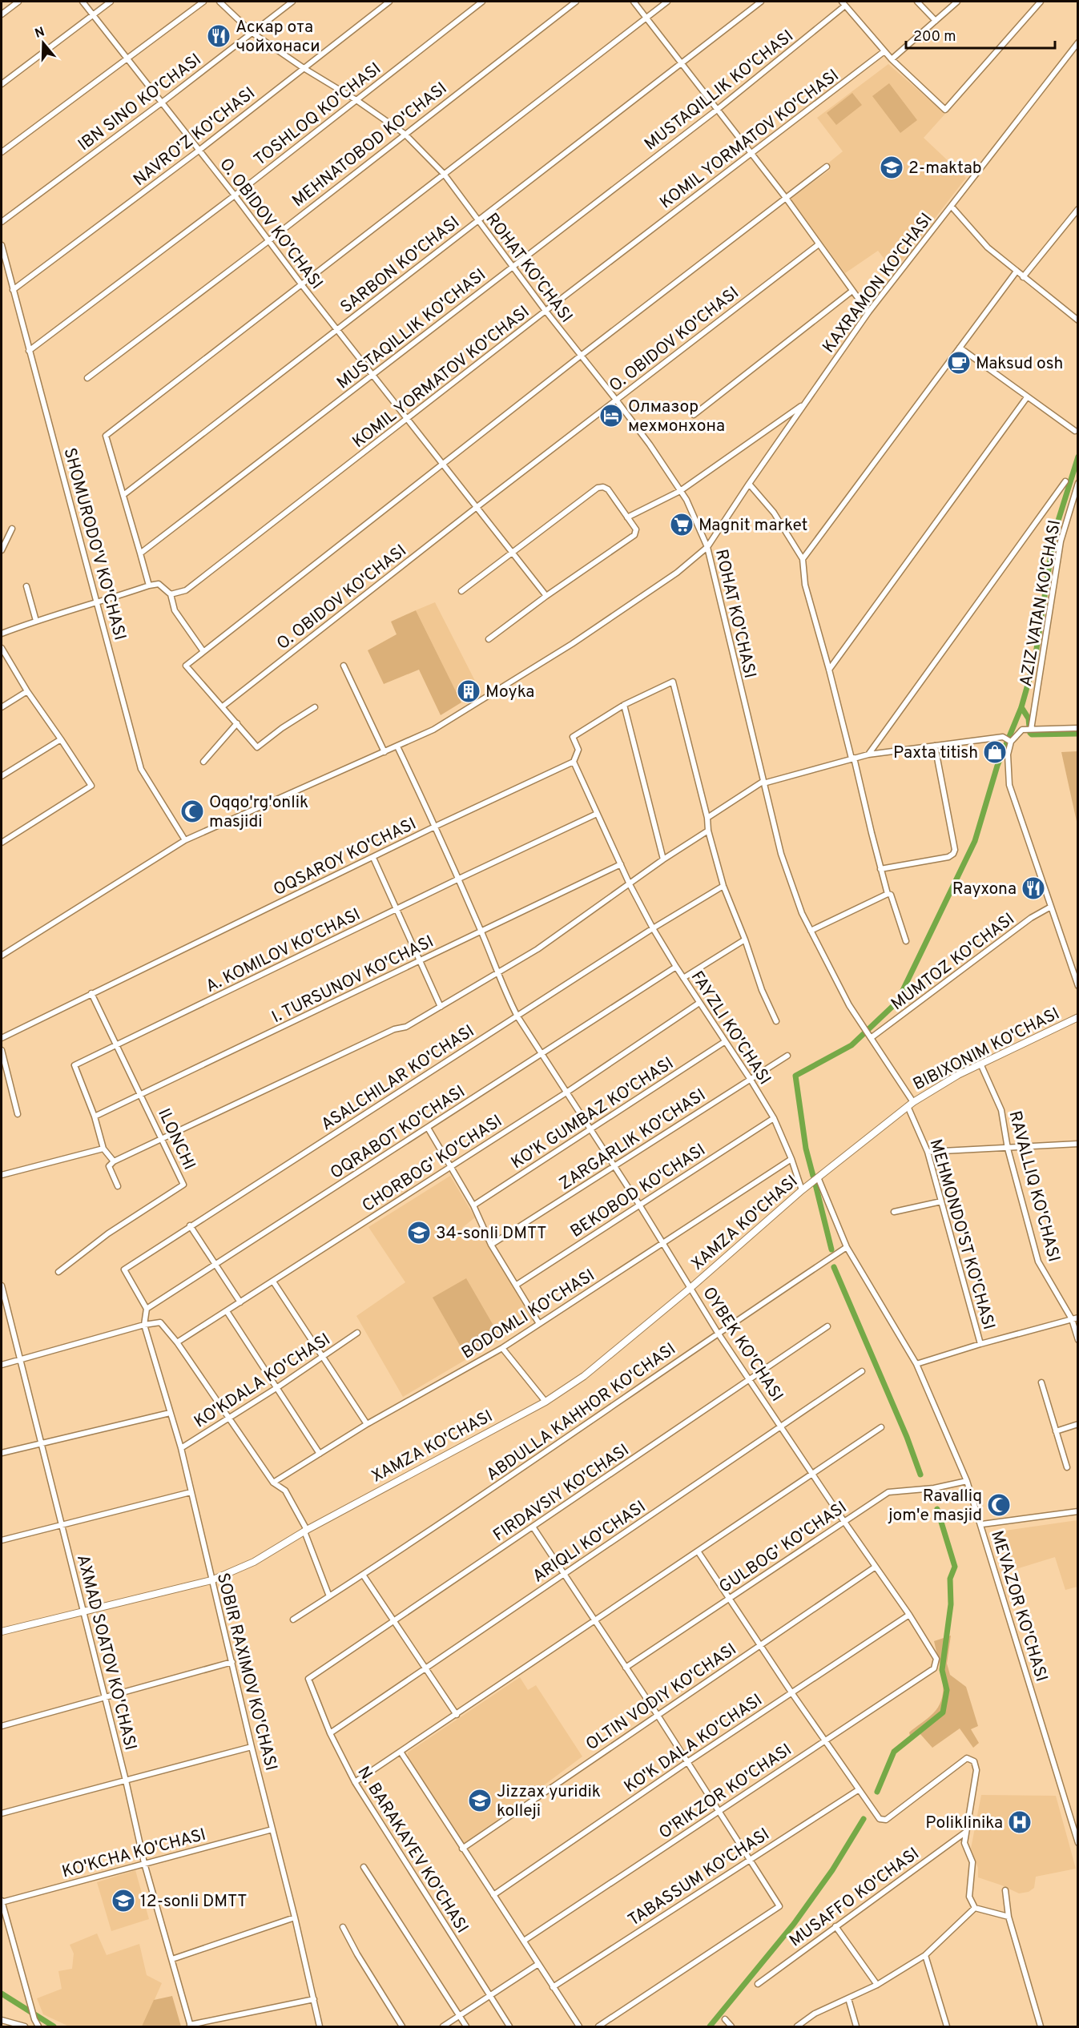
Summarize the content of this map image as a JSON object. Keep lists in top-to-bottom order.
{
  "streets": {
    "main road": ["BIBIXONIM KO'CHASI", "XAMZA KO'CHASI"],
    "street": [
      "MUSTAQILLIK KO'CHASI",
      "IBN SINO KO'CHASI",
      "TOSHLOQ KO'CHASI",
      "NAVRO'Z KO'CHASI",
      "KOMIL YORMATOV KO'CHASI",
      "MEHNATOBOD KO'CHASI",
      "O. OBIDOV KO'CHASI",
      "SARBON KO'CHASI",
      "ROHAT KO'CHASI",
      "KAXRAMON KO'CHASI",
      "SHOMURODO'V KO'CHASI",
      "AZIZ VATAN KO'CHASI",
      "OQSAROY KO'CHASI",
      "A. KOMILOV KO'CHASI",
      "MUMTOZ KO'CHASI",
      "I. TURSUNOV KO'CHASI",
      "FAYZLI KO'CHASI",
      "ASALCHILAR KO'CHASI",
      "KO'K GUMBAZ KO'CHASI",
      "OQRABOT KO'CHASI",
      "ILONCHI",
      "ZARGARLIK KO'CHASI",
      "CHORBOG' KO'CHASI",
      "RAVALLIQ KO'CHASI",
      "BEKOBOD KO'CHASI",
      "MEHMONDO'ST KO'CHASI",
      "BODOMLI KO'CHASI",
      "OYBEK KO'CHASI",
      "KO'KDALA KO'CHASI",
      "ABDULLA KAHHOR KO'CHASI",
      "FIRDAVSIY KO'CHASI",
      "ARIQLI KO'CHASI",
      "GULBOG' KO'CHASI",
      "MEVAZOR KO'CHASI",
      "AXMAD SOATOV KO'CHASI",
      "SOBIR RAXIMOV KO'CHASI",
      "OLTIN VODIY KO'CHASI",
      "KO'K DALA KO'CHASI",
      "O'RIKZOR KO'CHASI",
      "N. BARAKAYEV KO'CHASI",
      "KO'KCHA KO'CHASI",
      "TABASSUM KO'CHASI",
      "MUSAFFO KO'CHASI"
    ]
  },
  "crossings": [
    ["MUSTAQILLIK KO'CHASI", "O. OBIDOV KO'CHASI"],
    ["MUSTAQILLIK KO'CHASI", "ROHAT KO'CHASI"],
    ["IBN SINO KO'CHASI", "O. OBIDOV KO'CHASI"],
    ["IBN SINO KO'CHASI", "ROHAT KO'CHASI"],
    ["TOSHLOQ KO'CHASI", "O. OBIDOV KO'CHASI"],
    ["TOSHLOQ KO'CHASI", "ROHAT KO'CHASI"],
    ["TOSHLOQ KO'CHASI", "SHOMURODO'V KO'CHASI"],
    ["NAVRO'Z KO'CHASI", "O. OBIDOV KO'CHASI"],
    ["NAVRO'Z KO'CHASI", "ROHAT KO'CHASI"],
    ["NAVRO'Z KO'CHASI", "SHOMURODO'V KO'CHASI"],
    ["KOMIL YORMATOV KO'CHASI", "O. OBIDOV KO'CHASI"],
    ["KOMIL YORMATOV KO'CHASI", "ROHAT KO'CHASI"],
    ["MEHNATOBOD KO'CHASI", "O. OBIDOV KO'CHASI"],
    ["MEHNATOBOD KO'CHASI", "ROHAT KO'CHASI"],
    ["O. OBIDOV KO'CHASI", "SARBON KO'CHASI"],
    ["O. OBIDOV KO'CHASI", "ROHAT KO'CHASI"],
    ["SARBON KO'CHASI", "ROHAT KO'CHASI"],
    ["ROHAT KO'CHASI", "KAXRAMON KO'CHASI"],
    ["ROHAT KO'CHASI", "MUMTOZ KO'CHASI"],
    ["ROHAT KO'CHASI", "BIBIXONIM KO'CHASI"],
    ["KAXRAMON KO'CHASI", "SHOMURODO'V KO'CHASI"],
    ["KAXRAMON KO'CHASI", "OYBEK KO'CHASI"],
    ["OQSAROY KO'CHASI", "FAYZLI KO'CHASI"],
    ["OQSAROY KO'CHASI", "ILONCHI"],
    ["OQSAROY KO'CHASI", "OYBEK KO'CHASI"],
    ["A. KOMILOV KO'CHASI", "I. TURSUNOV KO'CHASI"],
    ["A. KOMILOV KO'CHASI", "FAYZLI KO'CHASI"],
    ["A. KOMILOV KO'CHASI", "ILONCHI"],
    ["A. KOMILOV KO'CHASI", "OYBEK KO'CHASI"],
    ["I. TURSUNOV KO'CHASI", "FAYZLI KO'CHASI"],
    ["I. TURSUNOV KO'CHASI", "ILONCHI"],
    ["I. TURSUNOV KO'CHASI", "OYBEK KO'CHASI"],
    ["FAYZLI KO'CHASI", "ASALCHILAR KO'CHASI"],
    ["FAYZLI KO'CHASI", "KO'K GUMBAZ KO'CHASI"],
    ["FAYZLI KO'CHASI", "OQRABOT KO'CHASI"],
    ["FAYZLI KO'CHASI", "ZARGARLIK KO'CHASI"],
    ["FAYZLI KO'CHASI", "CHORBOG' KO'CHASI"],
    ["FAYZLI KO'CHASI", "BEKOBOD KO'CHASI"],
    ["FAYZLI KO'CHASI", "XAMZA KO'CHASI"],
    ["FAYZLI KO'CHASI", "BODOMLI KO'CHASI"],
    ["BIBIXONIM KO'CHASI", "RAVALLIQ KO'CHASI"],
    ["BIBIXONIM KO'CHASI", "XAMZA KO'CHASI"],
    ["BIBIXONIM KO'CHASI", "MEHMONDO'ST KO'CHASI"],
    ["BIBIXONIM KO'CHASI", "MEVAZOR KO'CHASI"],
    ["ASALCHILAR KO'CHASI", "OQRABOT KO'CHASI"],
    ["ASALCHILAR KO'CHASI", "OYBEK KO'CHASI"],
    ["KO'K GUMBAZ KO'CHASI", "OYBEK KO'CHASI"],
    ["OQRABOT KO'CHASI", "OYBEK KO'CHASI"],
    ["ZARGARLIK KO'CHASI", "OYBEK KO'CHASI"],
    ["CHORBOG' KO'CHASI", "OYBEK KO'CHASI"],
    ["BEKOBOD KO'CHASI", "OYBEK KO'CHASI"],
    ["XAMZA KO'CHASI", "OYBEK KO'CHASI"],
    ["XAMZA KO'CHASI", "MEVAZOR KO'CHASI"],
    ["XAMZA KO'CHASI", "AXMAD SOATOV KO'CHASI"],
    ["XAMZA KO'CHASI", "SOBIR RAXIMOV KO'CHASI"],
    ["BODOMLI KO'CHASI", "OYBEK KO'CHASI"],
    ["OYBEK KO'CHASI", "ABDULLA KAHHOR KO'CHASI"],
    ["OYBEK KO'CHASI", "FIRDAVSIY KO'CHASI"],
    ["OYBEK KO'CHASI", "ARIQLI KO'CHASI"],
    ["OYBEK KO'CHASI", "GULBOG' KO'CHASI"],
    ["OYBEK KO'CHASI", "OLTIN VODIY KO'CHASI"],
    ["OYBEK KO'CHASI", "KO'K DALA KO'CHASI"],
    ["OYBEK KO'CHASI", "O'RIKZOR KO'CHASI"],
    ["KO'KDALA KO'CHASI", "SOBIR RAXIMOV KO'CHASI"],
    ["ABDULLA KAHHOR KO'CHASI", "MEVAZOR KO'CHASI"],
    ["FIRDAVSIY KO'CHASI", "N. BARAKAYEV KO'CHASI"],
    ["ARIQLI KO'CHASI", "N. BARAKAYEV KO'CHASI"],
    ["GULBOG' KO'CHASI", "MEVAZOR KO'CHASI"],
    ["AXMAD SOATOV KO'CHASI", "SOBIR RAXIMOV KO'CHASI"],
    ["AXMAD SOATOV KO'CHASI", "KO'KCHA KO'CHASI"],
    ["SOBIR RAXIMOV KO'CHASI", "KO'KCHA KO'CHASI"]
  ],
  "places": {
    "restaurant": ["Аскар ота чойхонаси", "Rayxona"],
    "school or university": [
      "2-maktab",
      "34-sonli DMTT",
      "Jizzax yuridik kolleji",
      "12-sonli DMTT"
    ],
    "cafe": ["Maksud osh"],
    "hotel": ["Олмазор мехмонхона"],
    "supermarket": ["Magnit market"],
    "building": ["Moyka"],
    "shop": ["Paxta titish"],
    "mosque": ["Oqqo'rg'onlik masjidi", "Ravalliq jom'e masjid"],
    "hospital": ["Poliklinika"]
  },
  "scale_bar": "200 m",
  "north": "top"
}
